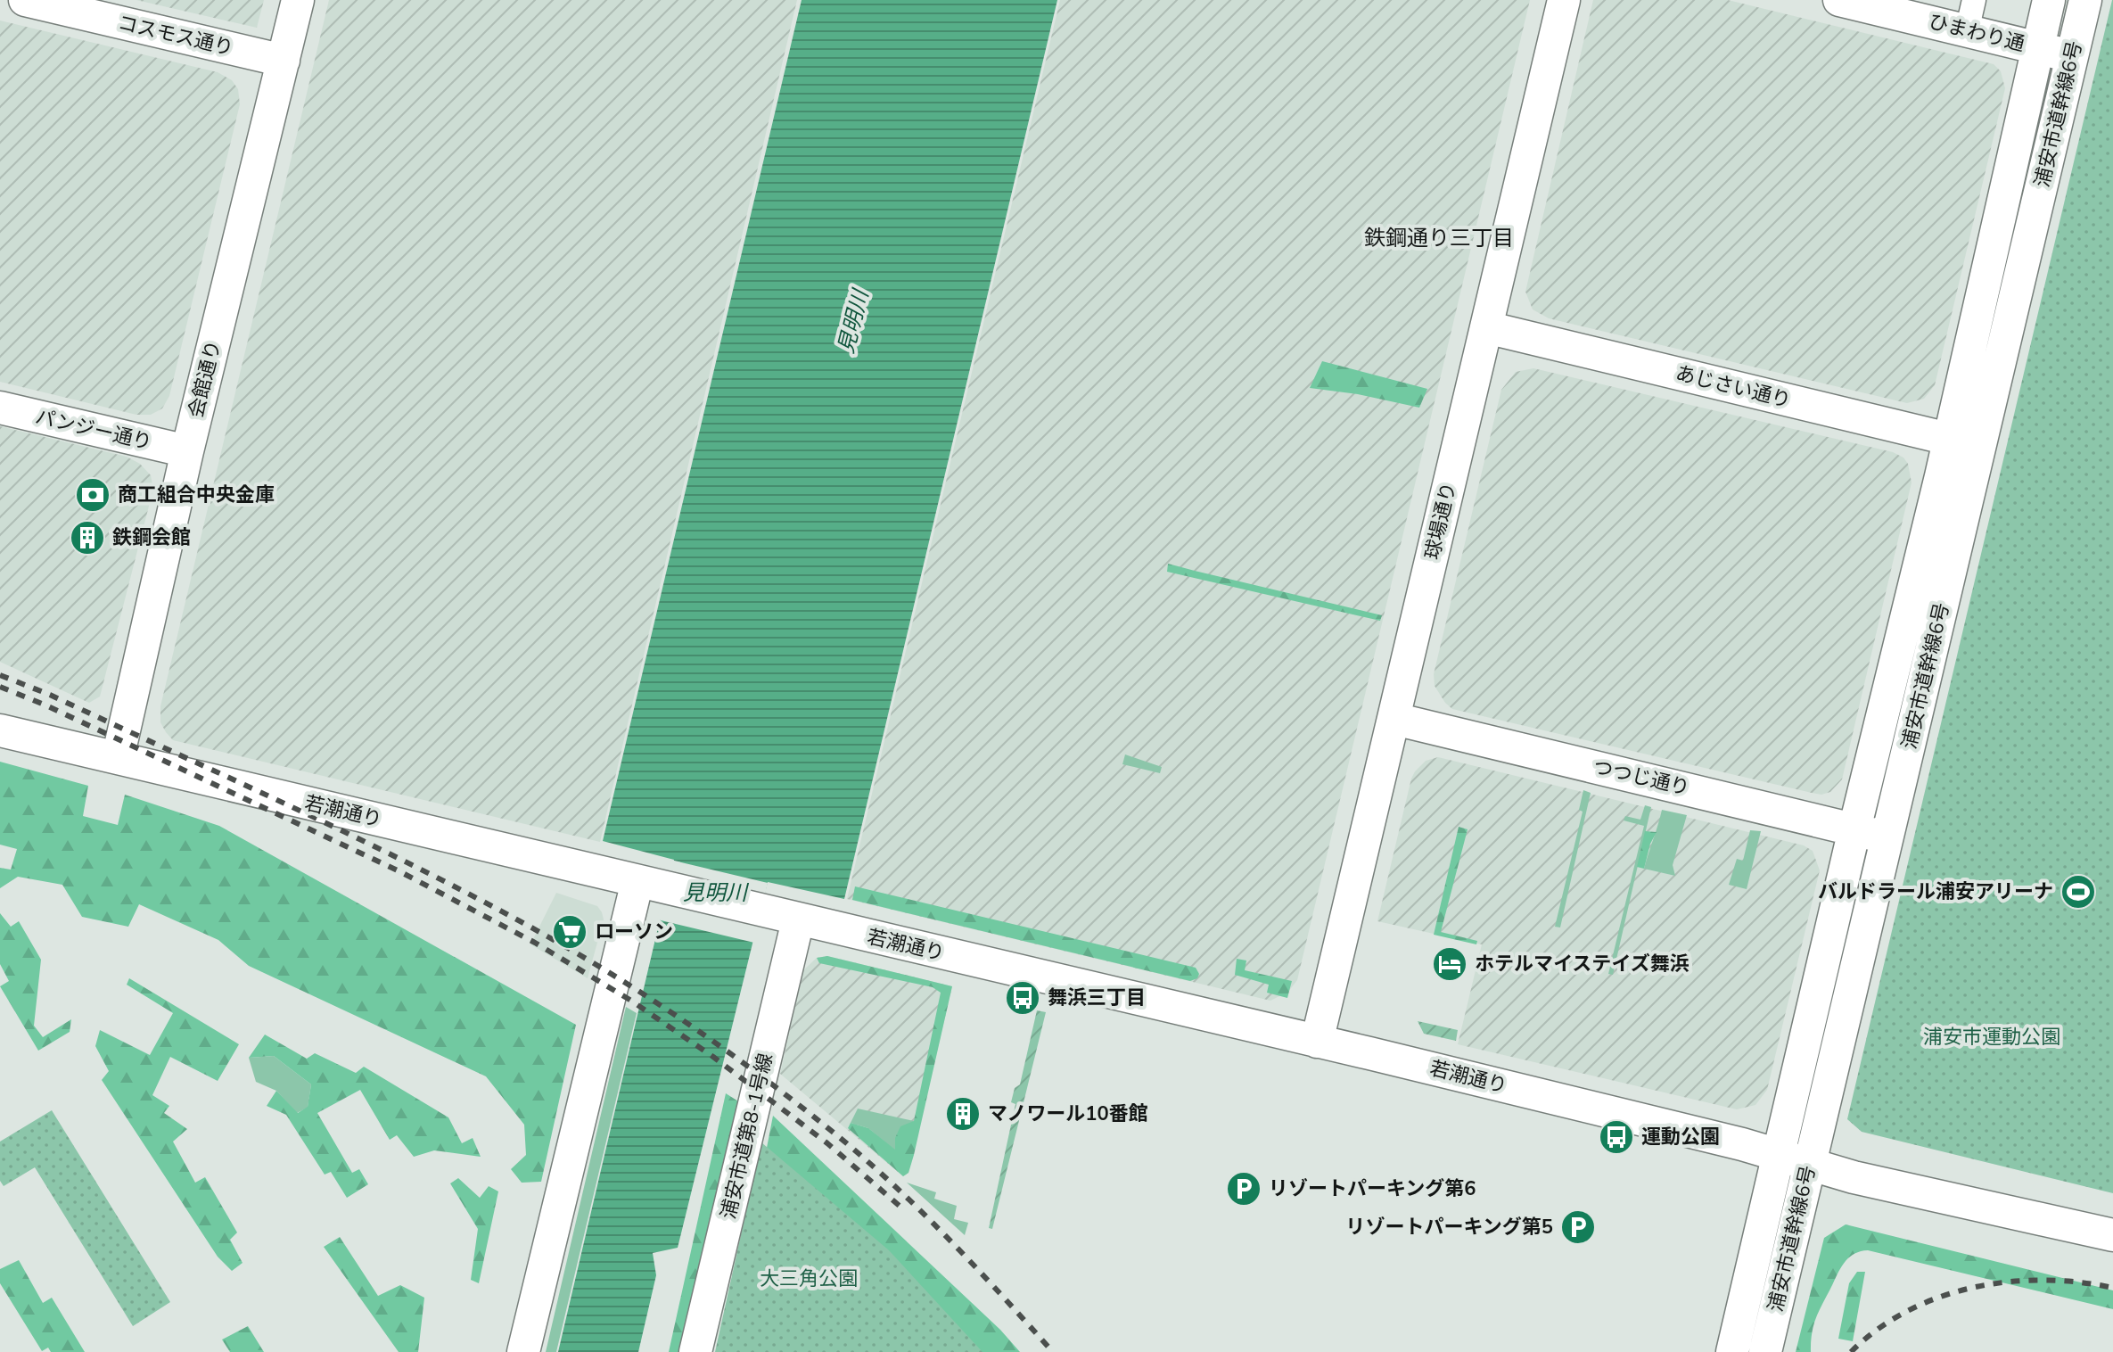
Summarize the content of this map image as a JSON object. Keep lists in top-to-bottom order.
{
  "streets": {
    "street": [
      "ひまわり通",
      "コスモス通り",
      "浦安市道幹線6号",
      "会館通り",
      "あじさい通り",
      "パンジー通り",
      "球場通り",
      "つつじ通り",
      "若潮通り",
      "浦安市道第8-1号線"
    ]
  },
  "crossings": [
    ["ひまわり通", "浦安市道幹線6号"],
    ["コスモス通り", "会館通り"],
    ["浦安市道幹線6号", "あじさい通り"],
    ["浦安市道幹線6号", "つつじ通り"],
    ["浦安市道幹線6号", "若潮通り"],
    ["会館通り", "パンジー通り"],
    ["会館通り", "若潮通り"],
    ["あじさい通り", "球場通り"],
    ["球場通り", "つつじ通り"],
    ["球場通り", "若潮通り"],
    ["若潮通り", "浦安市道第8-1号線"]
  ],
  "districts": ["鉄鋼通り三丁目"],
  "water": ["見明川"],
  "parks": ["浦安市運動公園", "大三角公園"],
  "places": {
    "bank": ["商工組合中央金庫"],
    "building": ["鉄鋼会館", "マノワール10番館"],
    "sports": ["バルドラール浦安アリーナ"],
    "supermarket": ["ローソン"],
    "hotel": ["ホテルマイステイズ舞浜"],
    "bus stop": ["舞浜三丁目", "運動公園"],
    "parking": ["リゾートパーキング第6", "リゾートパーキング第5"]
  }
}
